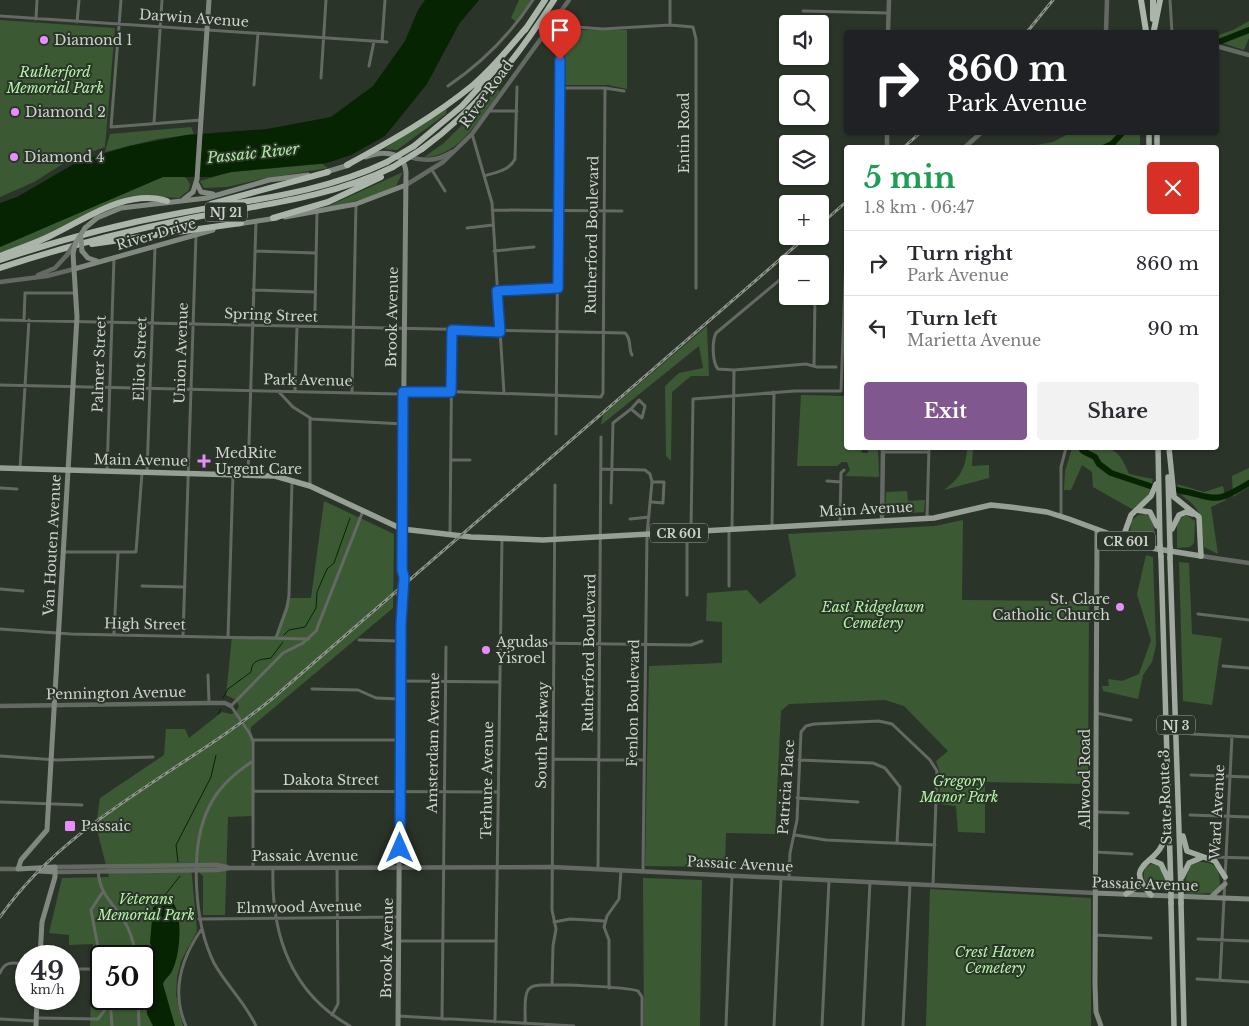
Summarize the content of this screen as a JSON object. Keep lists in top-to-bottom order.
{
  "streets": {
    "highway": ["NJ 21", "NJ 3", "State Route 3"],
    "main road": [
      "River Drive",
      "Brook Avenue",
      "Main Avenue",
      "CR 601",
      "Van Houten Avenue",
      "Allwood Road",
      "Passaic Avenue"
    ],
    "street": [
      "Darwin Avenue",
      "River Road",
      "Entin Road",
      "Rutherford Boulevard",
      "Spring Street",
      "Union Avenue",
      "Elliot Street",
      "Palmer Street",
      "Park Avenue",
      "High Street",
      "Pennington Avenue",
      "Fenlon Boulevard",
      "South Parkway",
      "Amsterdam Avenue",
      "Dakota Street",
      "Terhune Avenue",
      "Patricia Place",
      "Ward Avenue",
      "Elmwood Avenue"
    ]
  },
  "crossings": [
    ["River Road", "River Drive"],
    ["River Road", "Brook Avenue"],
    ["River Drive", "Brook Avenue"],
    ["River Drive", "Union Avenue"],
    ["River Drive", "Elliot Street"],
    ["River Drive", "Palmer Street"],
    ["River Drive", "Van Houten Avenue"],
    ["Rutherford Boulevard", "Spring Street"],
    ["Rutherford Boulevard", "Park Avenue"],
    ["Rutherford Boulevard", "Main Avenue"],
    ["Rutherford Boulevard", "Passaic Avenue"],
    ["Spring Street", "Brook Avenue"],
    ["Spring Street", "Union Avenue"],
    ["Spring Street", "Elliot Street"],
    ["Spring Street", "Palmer Street"],
    ["Spring Street", "Van Houten Avenue"],
    ["Brook Avenue", "Park Avenue"],
    ["Brook Avenue", "Main Avenue"],
    ["Brook Avenue", "Dakota Street"],
    ["Brook Avenue", "Passaic Avenue"],
    ["Brook Avenue", "Elmwood Avenue"],
    ["Union Avenue", "Park Avenue"],
    ["Union Avenue", "Main Avenue"],
    ["Union Avenue", "High Street"],
    ["Elliot Street", "Park Avenue"],
    ["Elliot Street", "Main Avenue"],
    ["Palmer Street", "Park Avenue"],
    ["Palmer Street", "Main Avenue"],
    ["Park Avenue", "Van Houten Avenue"],
    ["Main Avenue", "Van Houten Avenue"],
    ["Main Avenue", "Fenlon Boulevard"],
    ["Main Avenue", "South Parkway"],
    ["Main Avenue", "Allwood Road"],
    ["Main Avenue", "Terhune Avenue"],
    ["Van Houten Avenue", "High Street"],
    ["Van Houten Avenue", "Pennington Avenue"],
    ["Van Houten Avenue", "Passaic Avenue"],
    ["Fenlon Boulevard", "Passaic Avenue"],
    ["South Parkway", "Passaic Avenue"],
    ["Amsterdam Avenue", "Dakota Street"],
    ["Amsterdam Avenue", "Passaic Avenue"],
    ["Allwood Road", "Passaic Avenue"],
    ["Dakota Street", "Terhune Avenue"],
    ["Terhune Avenue", "Passaic Avenue"],
    ["Patricia Place", "Passaic Avenue"],
    ["Ward Avenue", "Passaic Avenue"]
  ],
  "water": ["Passaic River"],
  "parks": [
    "Rutherford Memorial Park",
    "East Ridgelawn Cemetery",
    "Gregory Manor Park",
    "Veterans Memorial Park",
    "Crest Haven Cemetery"
  ],
  "places": {
    "other": [
      "Diamond 1",
      "Diamond 2",
      "Diamond 4",
      "St. Clare Catholic Church",
      "Agudas Yisroel"
    ],
    "health": ["MedRite Urgent Care"],
    "transit": ["Passaic"]
  },
  "page": {
    "map_buttons": ["+", "−"],
    "turn": ["860 m", "Park Avenue"],
    "heading": ["5 min", "1.8 km · 06:47"],
    "list": [
      {
        "name": "Turn right",
        "note": "Park Avenue",
        "value": "860 m"
      },
      {
        "name": "Turn left",
        "note": "Marietta Avenue",
        "value": "90 m"
      }
    ],
    "buttons": ["Exit", "Share"],
    "speed": "49 km/h",
    "limit": "50"
  }
}
